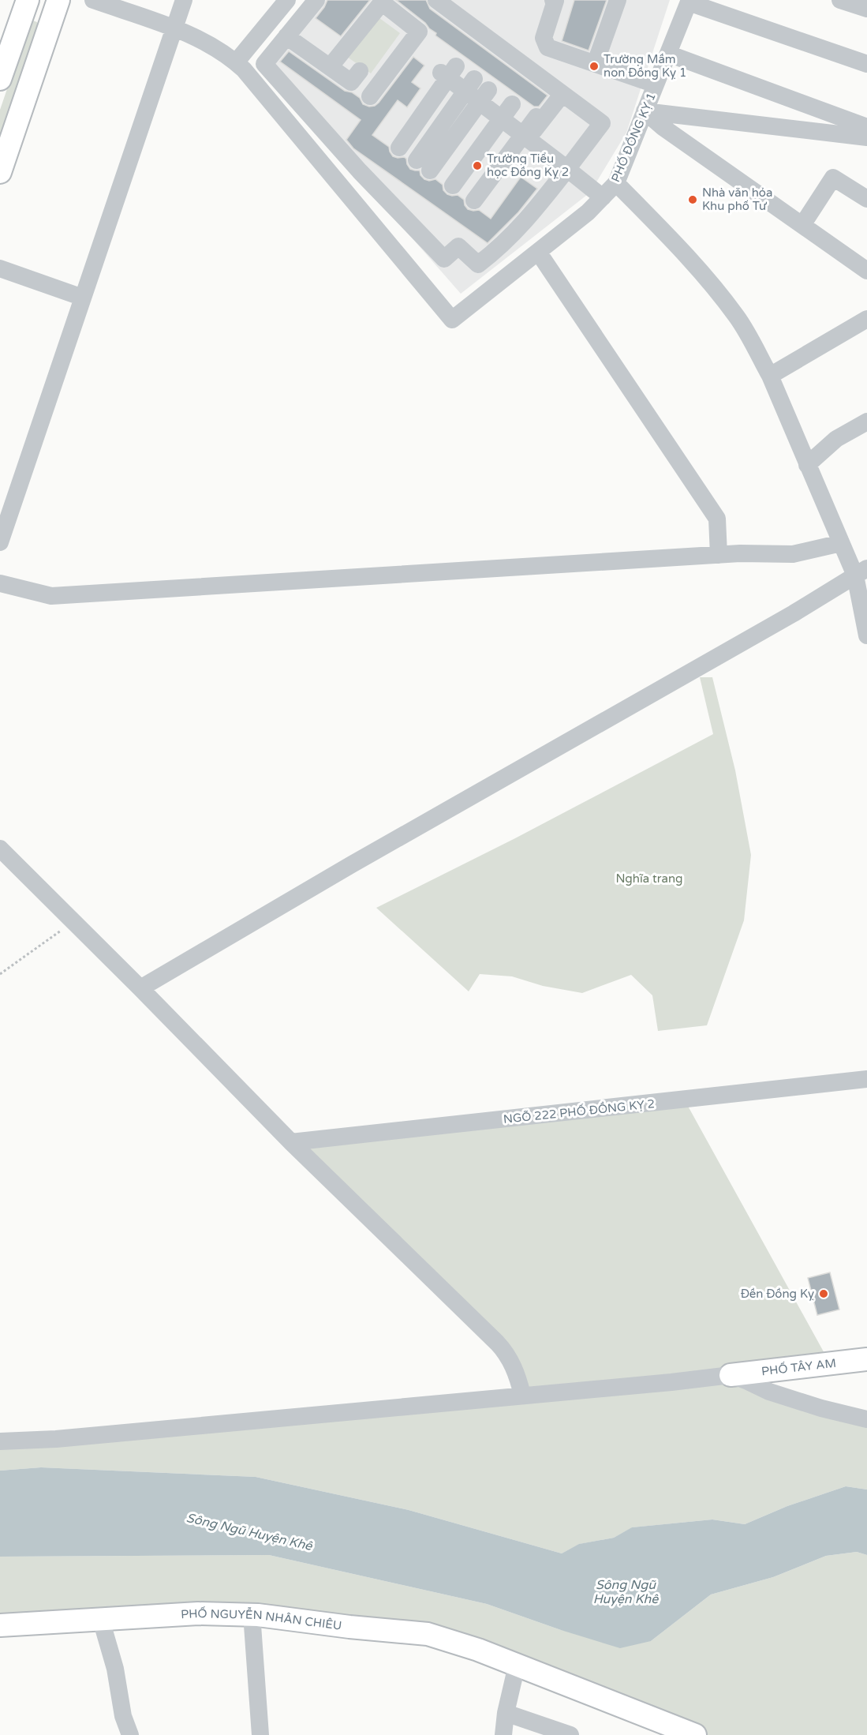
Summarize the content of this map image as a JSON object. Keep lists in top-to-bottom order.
{
  "streets": {
    "main road": ["PHỐ TÂY AM", "PHỐ NGUYỄN NHÂN CHIÊU"],
    "street": ["PHỐ ĐỒNG KỴ 1", "NGÕ 222 PHỐ ĐỒNG KỴ 2"]
  },
  "water": ["Sông Ngũ Huyện Khê"],
  "parks": ["Nghĩa trang"],
  "places": [
    "Trường Mầm non Đồng Kỵ 1",
    "Trường Tiểu học Đồng Kỵ 2",
    "Nhà văn hóa Khu phố Tư",
    "Đền Đồng Kỵ"
  ]
}
